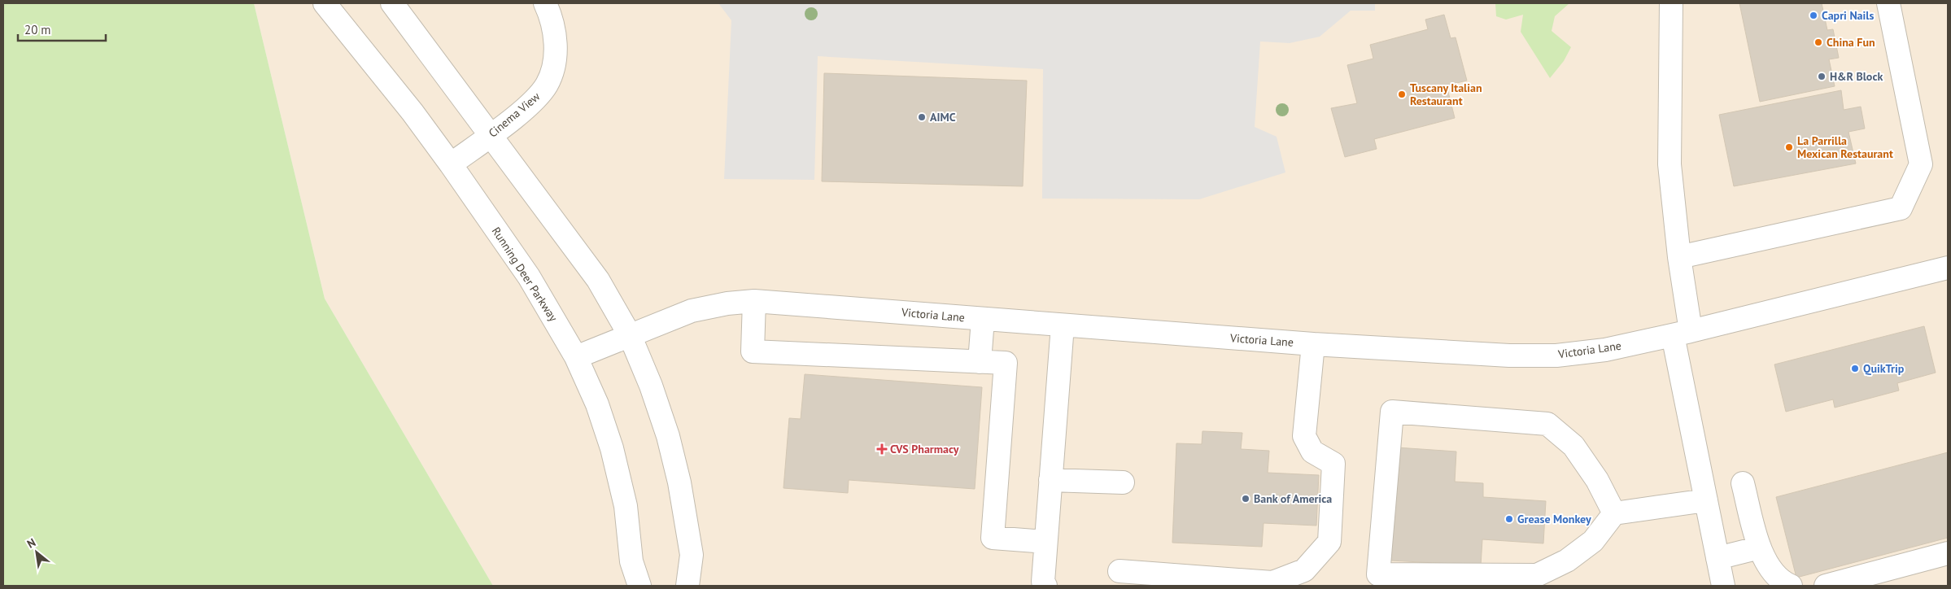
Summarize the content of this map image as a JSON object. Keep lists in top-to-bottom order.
{
  "streets": {
    "street": ["Cinema View", "Running Deer Parkway", "Victoria Lane"]
  },
  "crossings": [
    ["Cinema View", "Running Deer Parkway"],
    ["Running Deer Parkway", "Victoria Lane"]
  ],
  "places": {
    "other": [
      "Capri Nails",
      "China Fun",
      "H&R Block",
      "Tuscany Italian Restaurant",
      "AIMC",
      "La Parrilla Mexican Restaurant",
      "QuikTrip",
      "Bank of America",
      "Grease Monkey"
    ],
    "health": ["CVS Pharmacy"]
  },
  "scale_bar": "20 m",
  "north": "top left"
}
